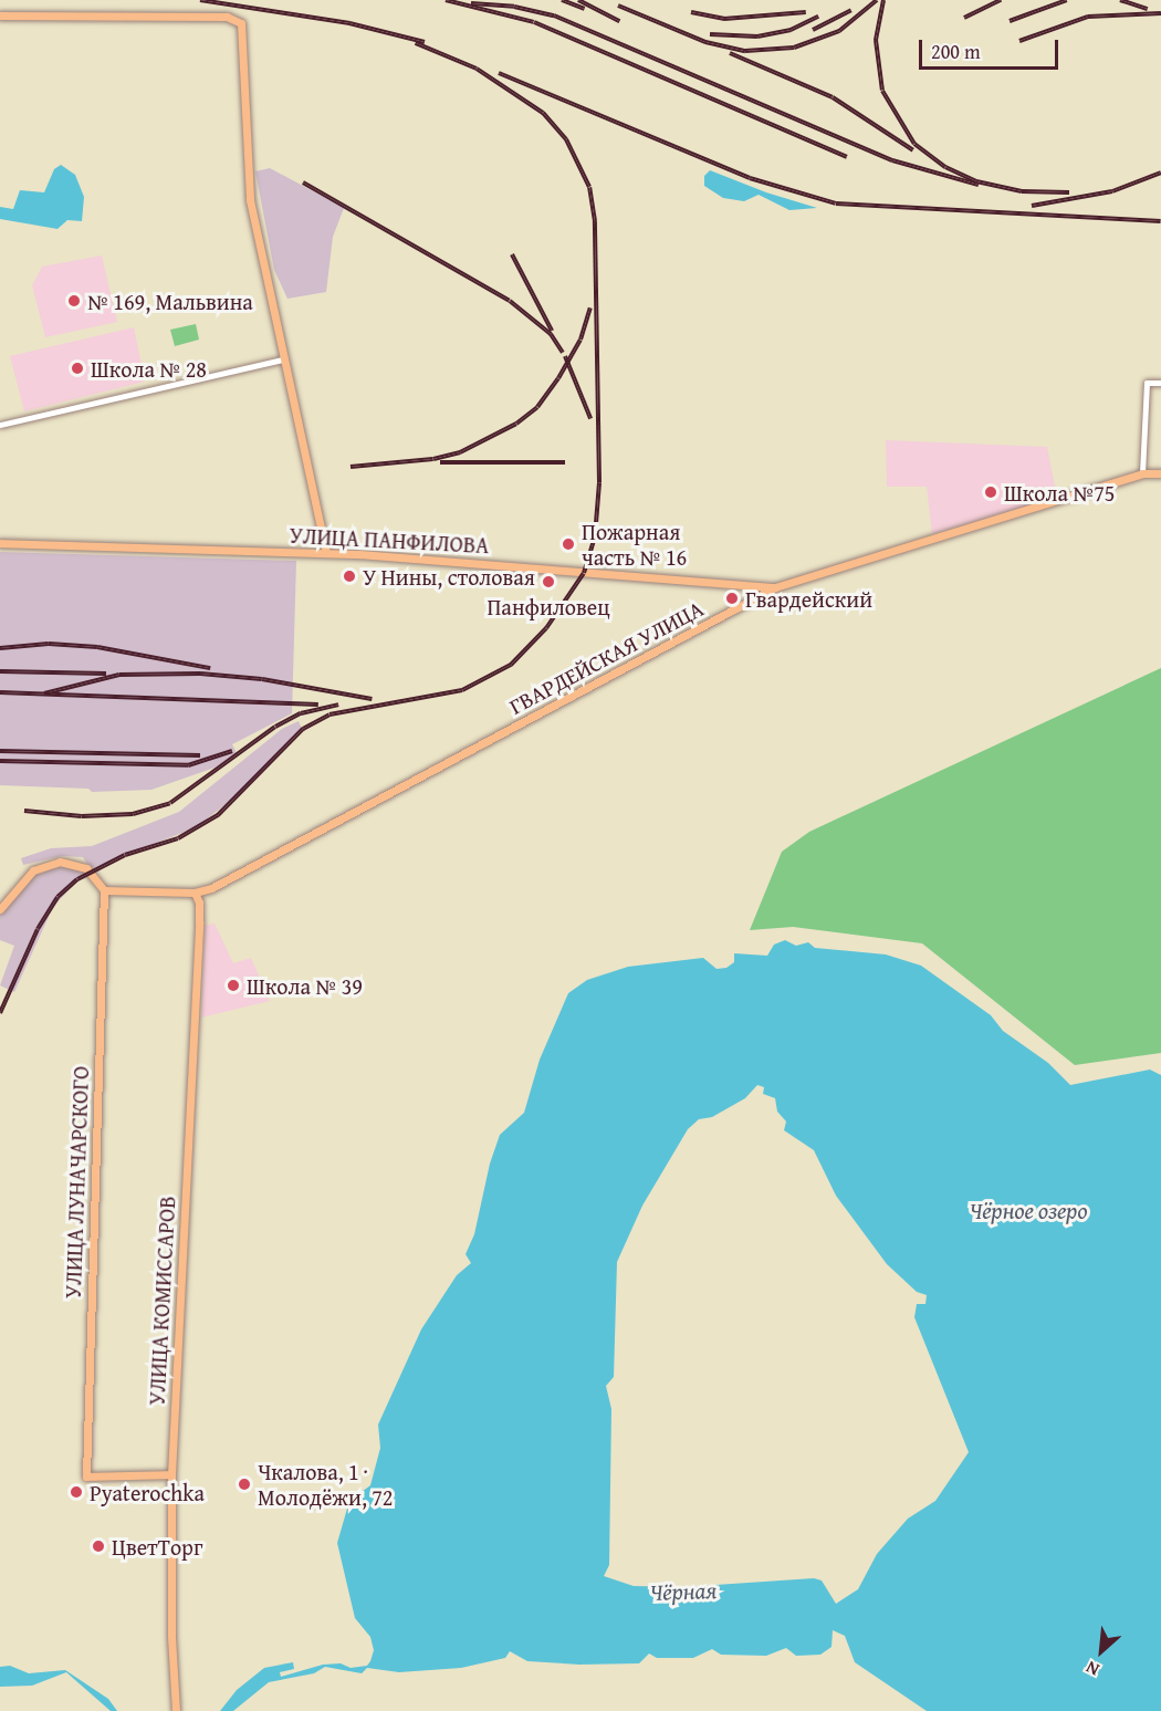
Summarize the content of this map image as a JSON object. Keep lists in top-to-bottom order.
{
  "streets": {
    "main road": [
      "УЛИЦА ПАНФИЛОВА",
      "ГВАРДЕЙСКАЯ УЛИЦА",
      "УЛИЦА ЛУНАЧАРСКОГО",
      "УЛИЦА КОМИССАРОВ"
    ]
  },
  "crossings": [
    ["УЛИЦА ПАНФИЛОВА", "ГВАРДЕЙСКАЯ УЛИЦА"],
    ["ГВАРДЕЙСКАЯ УЛИЦА", "УЛИЦА ЛУНАЧАРСКОГО"],
    ["ГВАРДЕЙСКАЯ УЛИЦА", "УЛИЦА КОМИССАРОВ"],
    ["УЛИЦА ЛУНАЧАРСКОГО", "УЛИЦА КОМИССАРОВ"]
  ],
  "water": ["Чёрное озеро", "Чёрная"],
  "places": [
    "№ 169, Мальвина",
    "Школа № 28",
    "Школа №75",
    "Пожарная часть № 16",
    "У Нины, столовая",
    "Панфиловец",
    "Гвардейский",
    "Школа № 39",
    "Чкалова, 1 · Молодёжи, 72",
    "Pyaterochka",
    "ЦветТорг"
  ],
  "scale_bar": "200 m",
  "north": "bottom left"
}
